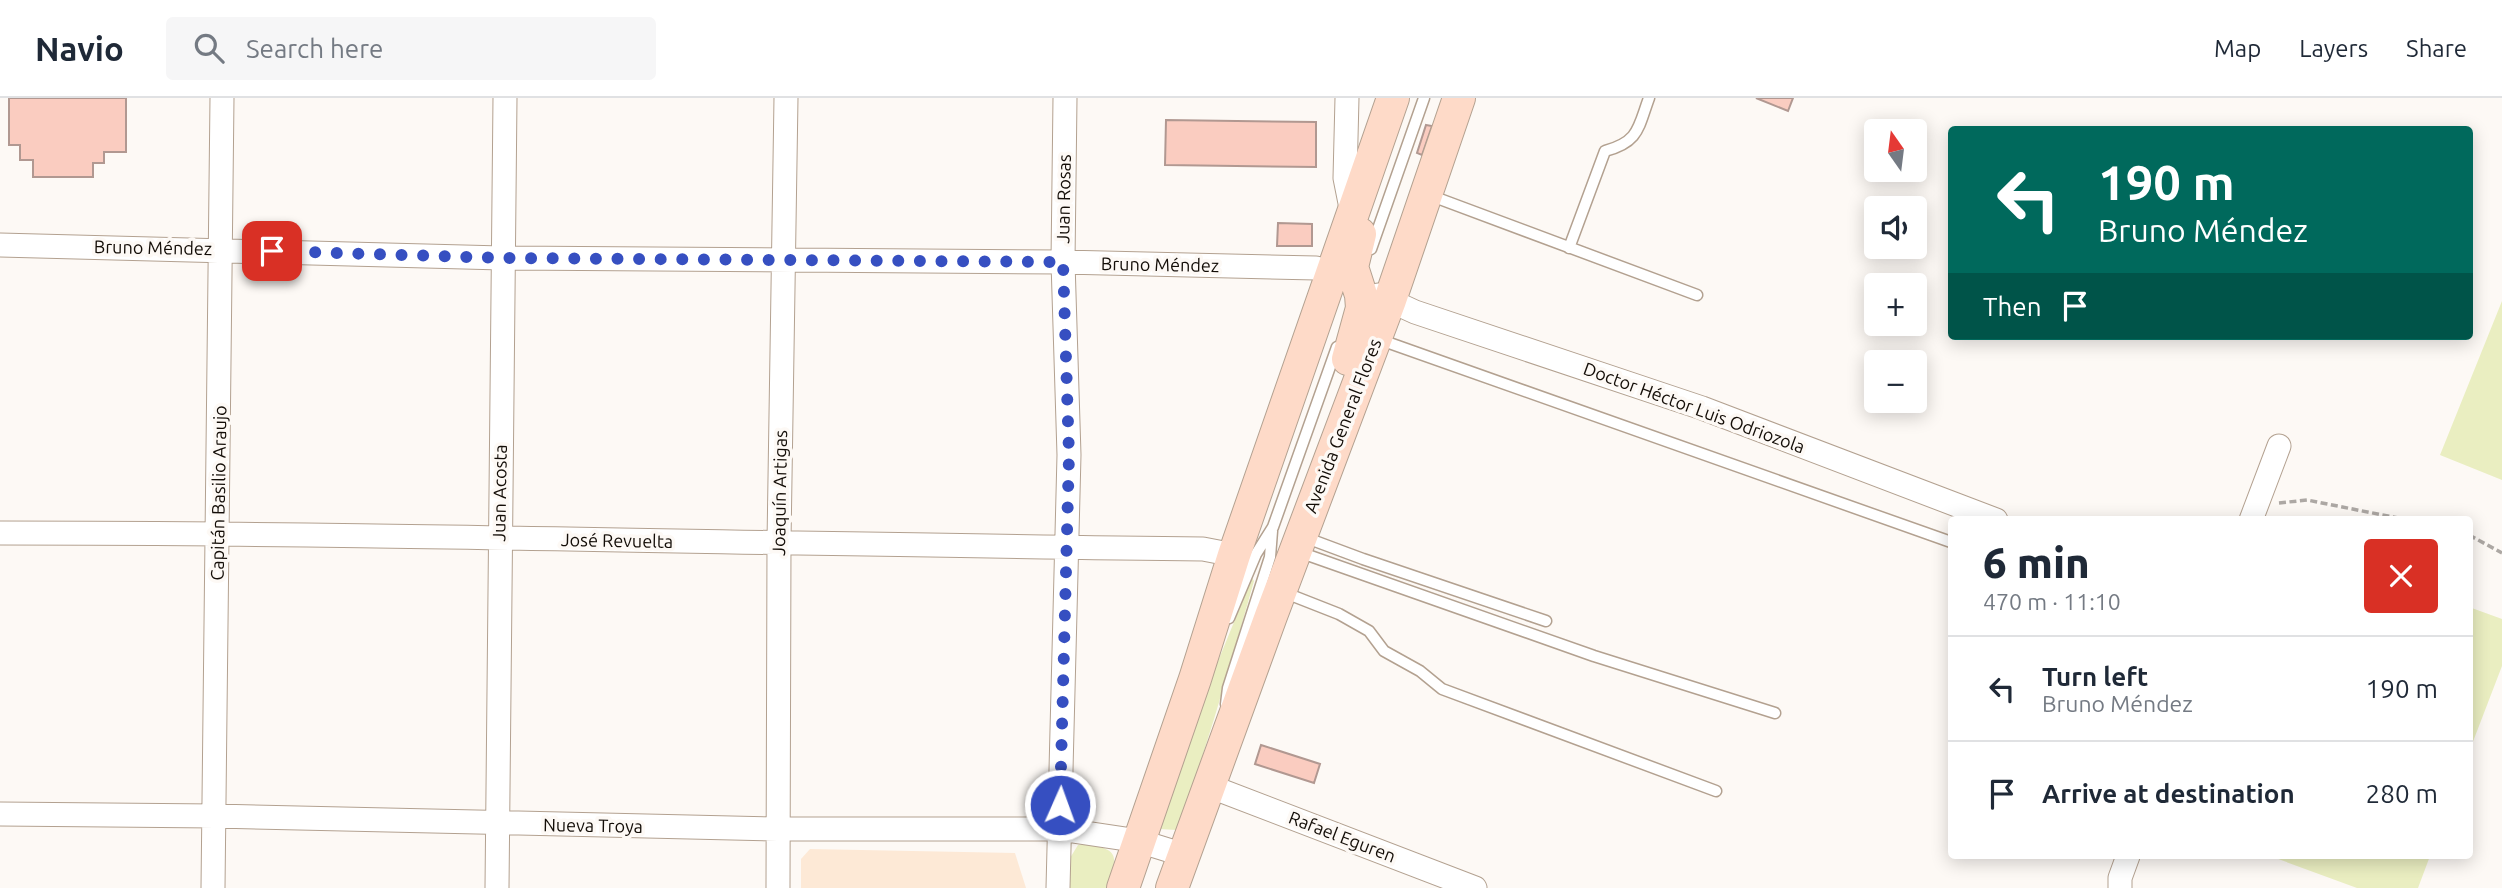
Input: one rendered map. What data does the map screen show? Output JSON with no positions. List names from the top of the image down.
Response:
{
  "streets": {
    "main road": ["Avenida General Flores"],
    "street": [
      "Juan Rosas",
      "Bruno Méndez",
      "Doctor Héctor Luis Odriozola",
      "Capitán Basilio Araujo",
      "Juan Acosta",
      "Joaquín Artigas",
      "José Revuelta",
      "Nueva Troya",
      "Rafael Eguren"
    ]
  },
  "crossings": [
    ["Juan Rosas", "Bruno Méndez"],
    ["Juan Rosas", "José Revuelta"],
    ["Juan Rosas", "Nueva Troya"],
    ["Bruno Méndez", "Doctor Héctor Luis Odriozola"],
    ["Bruno Méndez", "Avenida General Flores"],
    ["Bruno Méndez", "Capitán Basilio Araujo"],
    ["Bruno Méndez", "Juan Acosta"],
    ["Bruno Méndez", "Joaquín Artigas"],
    ["Doctor Héctor Luis Odriozola", "Avenida General Flores"],
    ["Avenida General Flores", "José Revuelta"],
    ["Avenida General Flores", "Nueva Troya"],
    ["Avenida General Flores", "Rafael Eguren"],
    ["Capitán Basilio Araujo", "José Revuelta"],
    ["Capitán Basilio Araujo", "Nueva Troya"],
    ["Juan Acosta", "José Revuelta"],
    ["Juan Acosta", "Nueva Troya"],
    ["Joaquín Artigas", "José Revuelta"],
    ["Joaquín Artigas", "Nueva Troya"]
  ],
  "north": "top",
  "page": {
    "header": "Navio",
    "search": "Search here",
    "nav": ["Map", "Layers", "Share"],
    "map_buttons": ["+", "−"],
    "turn": ["190 m", "Bruno Méndez"],
    "then": "Then",
    "heading": ["6 min", "470 m · 11:10"],
    "list": [
      {
        "name": "Turn left",
        "note": "Bruno Méndez",
        "value": "190 m"
      },
      {
        "name": "Arrive at destination",
        "value": "280 m"
      }
    ]
  }
}
